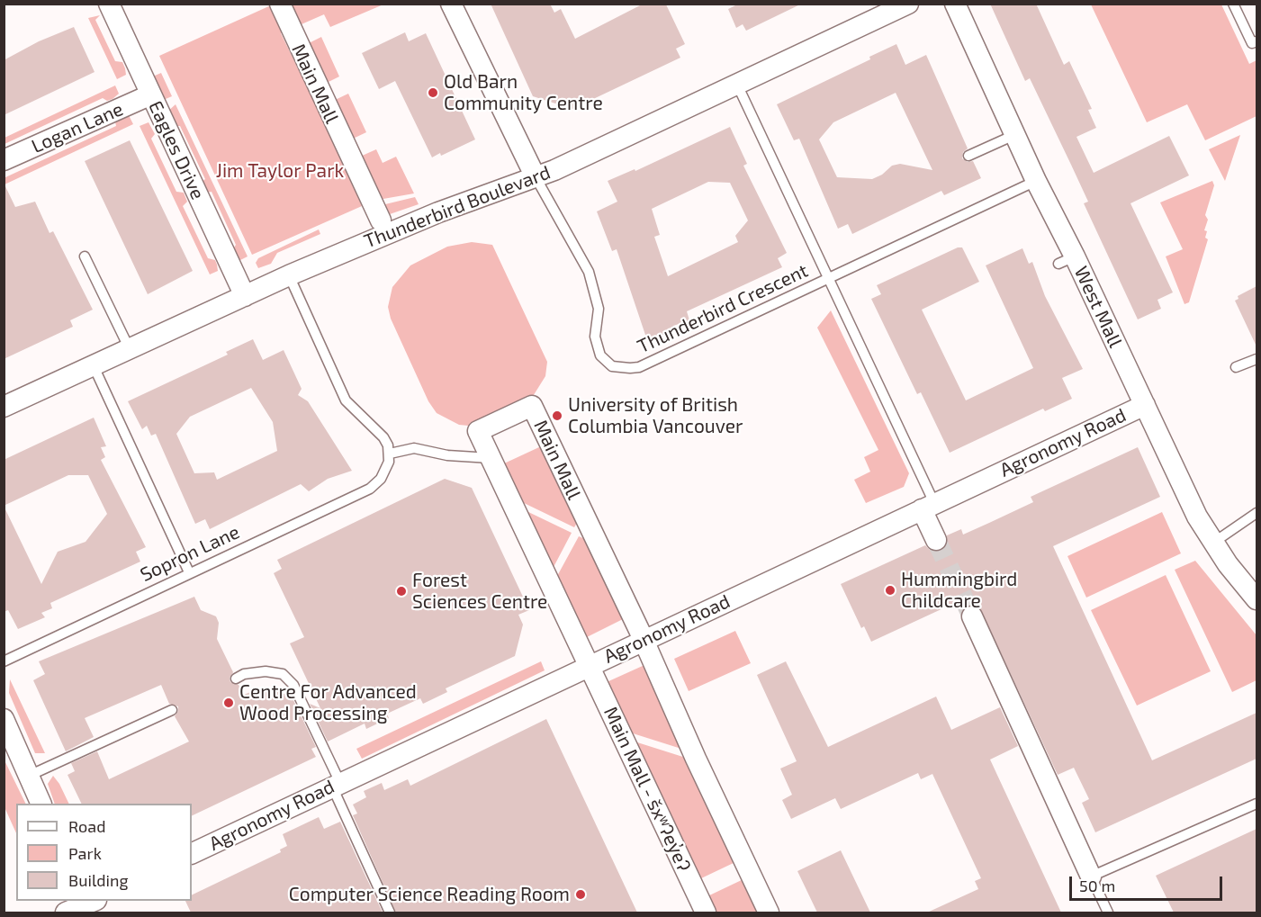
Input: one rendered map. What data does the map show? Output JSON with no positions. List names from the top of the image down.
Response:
{
  "streets": {
    "street": [
      "Main Mall",
      "Logan Lane",
      "Eagles Drive",
      "Thunderbird Boulevard",
      "West Mall",
      "Agronomy Road",
      "Main Mall - šxʷʔey̓eʔ"
    ],
    "lane": ["Thunderbird Crescent", "Sopron Lane"]
  },
  "crossings": [
    ["Main Mall", "Agronomy Road"],
    ["Main Mall", "Main Mall - šxʷʔey̓eʔ"],
    ["Logan Lane", "Eagles Drive"],
    ["Eagles Drive", "Thunderbird Boulevard"],
    ["Thunderbird Boulevard", "Thunderbird Crescent"],
    ["West Mall", "Thunderbird Crescent"],
    ["West Mall", "Agronomy Road"],
    ["Agronomy Road", "Main Mall - šxʷʔey̓eʔ"]
  ],
  "parks": ["Jim Taylor Park"],
  "places": [
    "Old Barn Community Centre",
    "University of British Columbia Vancouver",
    "Hummingbird Childcare",
    "Forest Sciences Centre",
    "Centre For Advanced Wood Processing",
    "Computer Science Reading Room"
  ],
  "legend": ["Road", "Park", "Building"],
  "scale_bar": "50 m"
}
